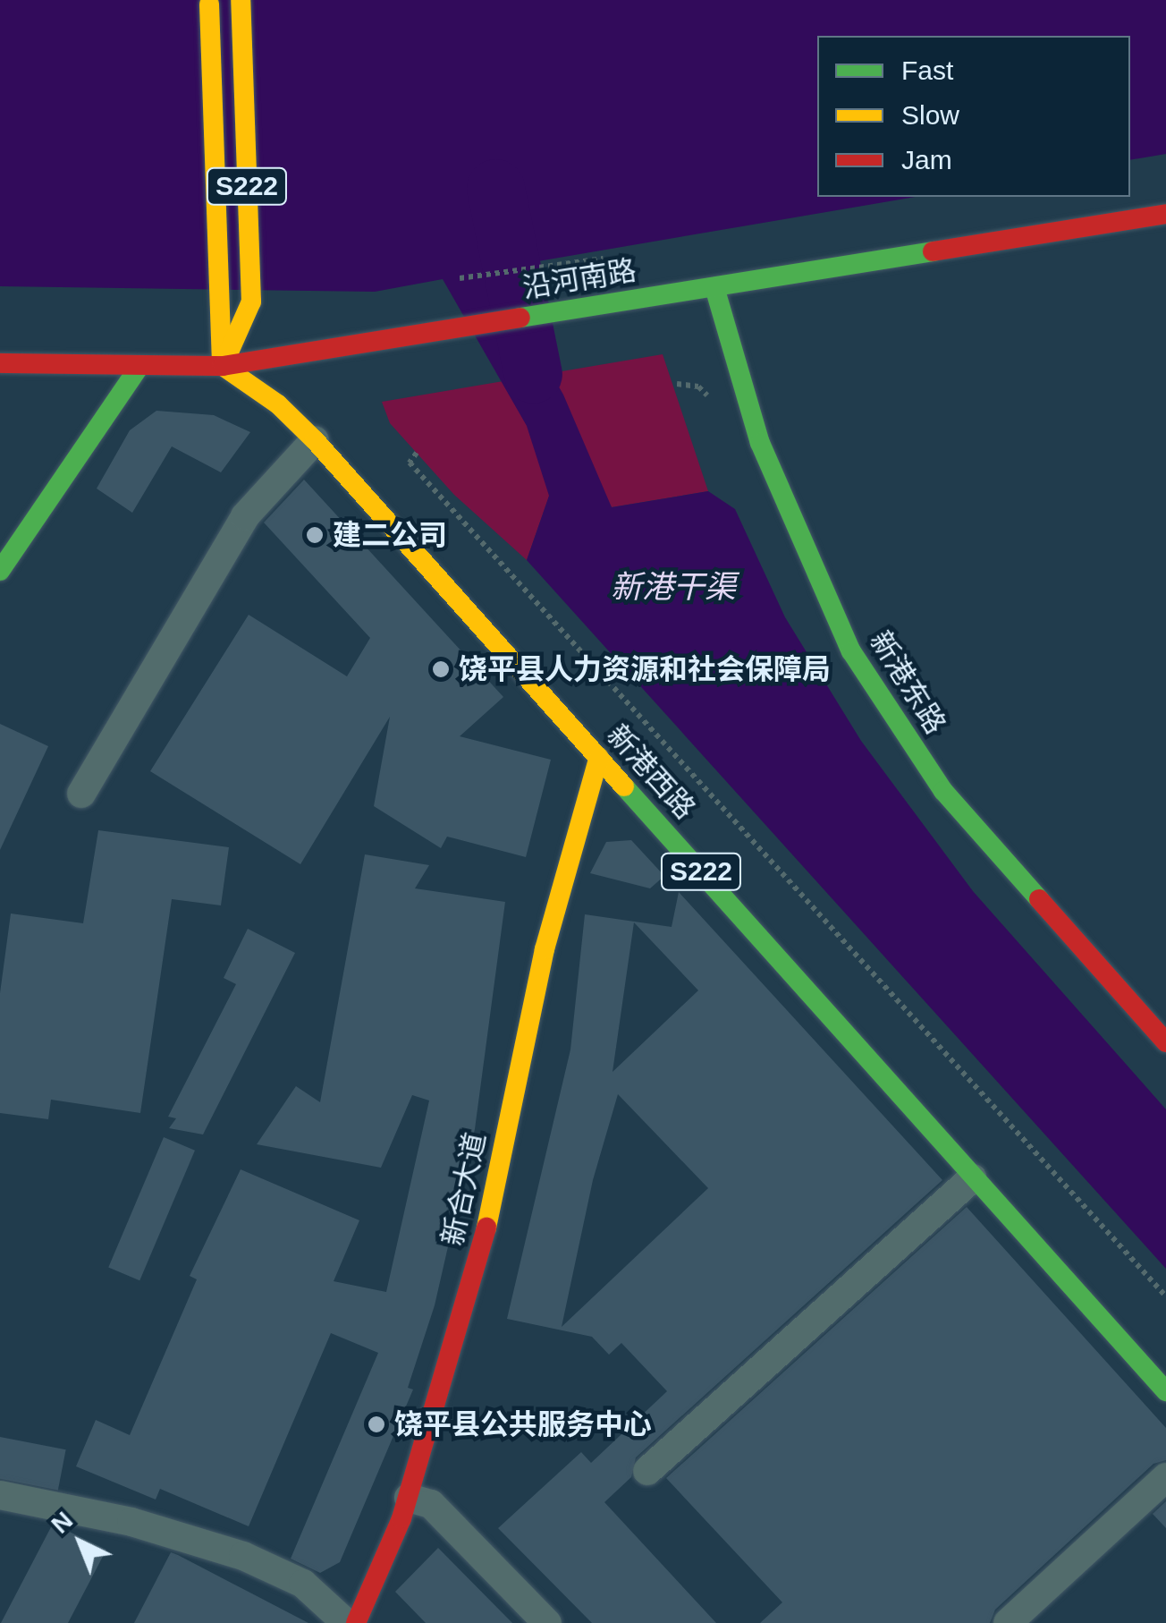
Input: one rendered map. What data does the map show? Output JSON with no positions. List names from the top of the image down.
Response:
{
  "streets": {
    "main road": [
      "S222",
      "沿河南路",
      "新港东路",
      "新港西路",
      "新合大道"
    ]
  },
  "crossings": [
    ["S222", "沿河南路"],
    ["S222", "新港西路"],
    ["沿河南路", "新港东路"],
    ["沿河南路", "新港西路"],
    ["新港西路", "新合大道"]
  ],
  "water": ["新港干渠"],
  "places": ["建二公司", "饶平县人力资源和社会保障局", "饶平县公共服务中心"],
  "legend": ["Fast", "Slow", "Jam"],
  "north": "top left"
}
